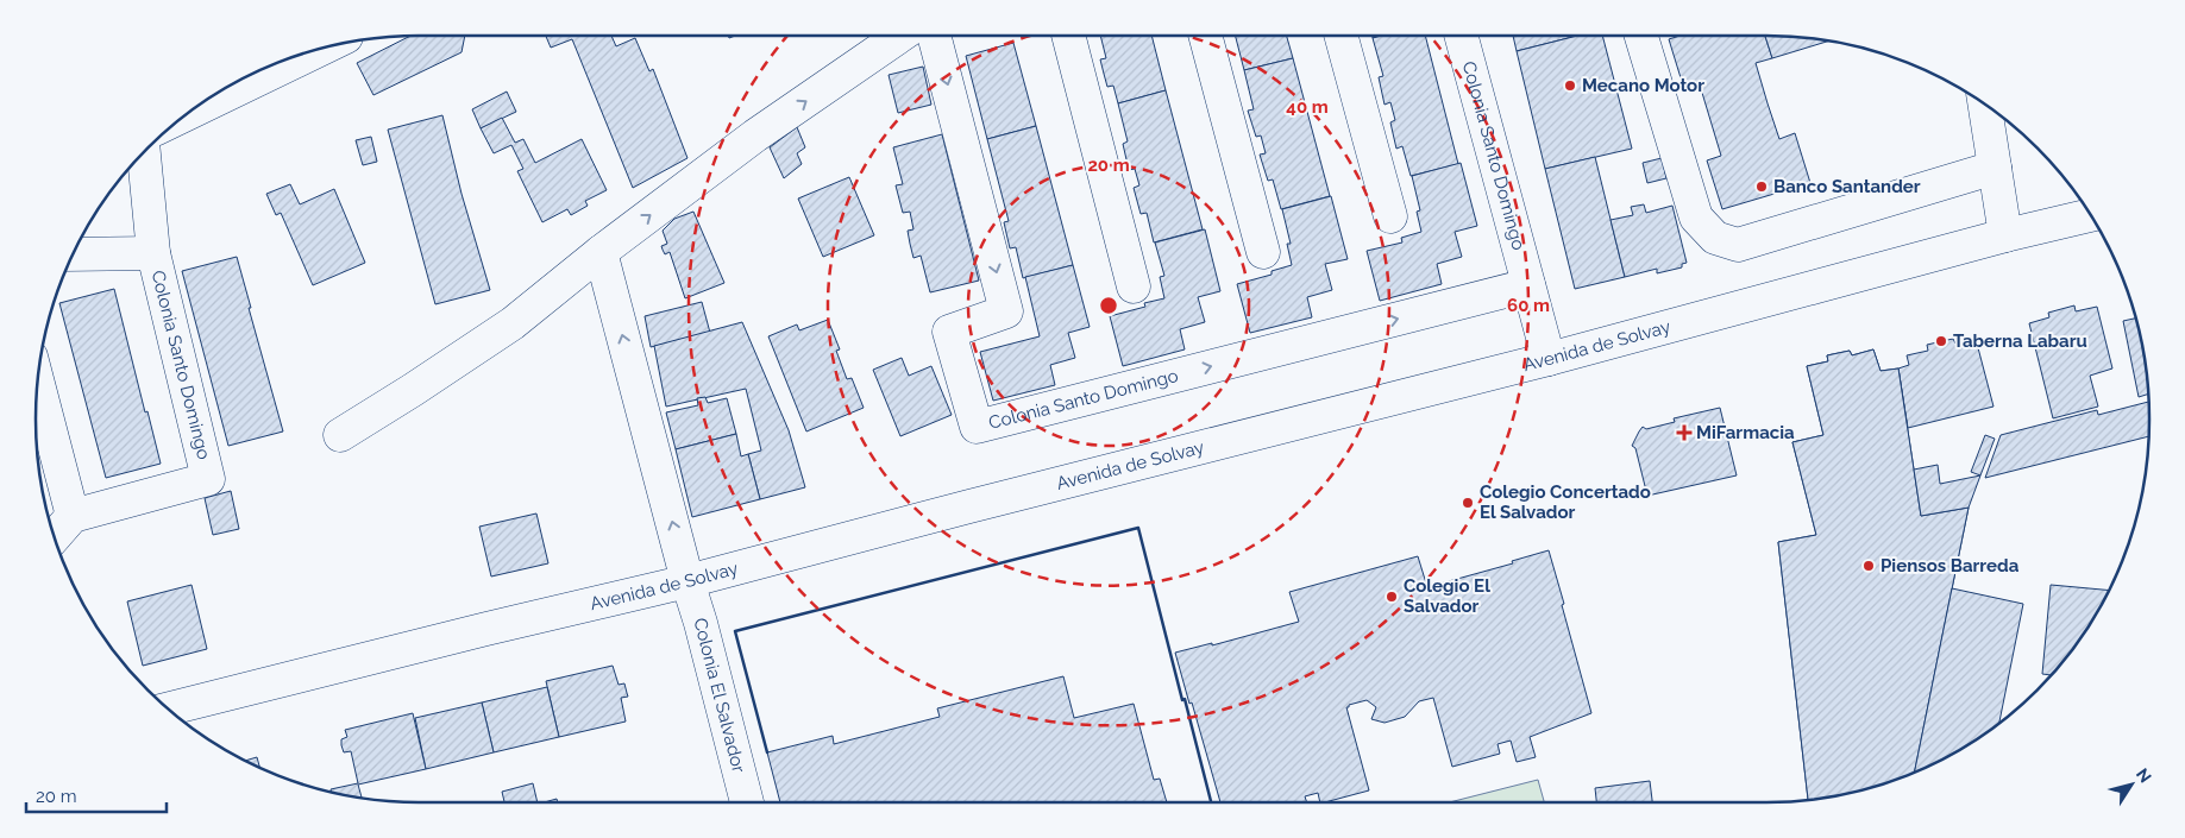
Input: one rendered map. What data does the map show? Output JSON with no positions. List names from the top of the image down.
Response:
{
  "streets": {
    "main road": ["Colonia Santo Domingo", "Avenida de Solvay", "Colonia El Salvador"]
  },
  "crossings": [
    ["Colonia Santo Domingo", "Avenida de Solvay"],
    ["Avenida de Solvay", "Colonia El Salvador"]
  ],
  "places": {
    "other": [
      "Mecano Motor",
      "Banco Santander",
      "Taberna Labaru",
      "Colegio Concertado El Salvador",
      "Piensos Barreda",
      "Colegio El Salvador"
    ],
    "health": ["MiFarmacia"]
  },
  "scale_bar": "20 m",
  "north": "top right",
  "rings": ["40 m", "20 m", "60 m"]
}
